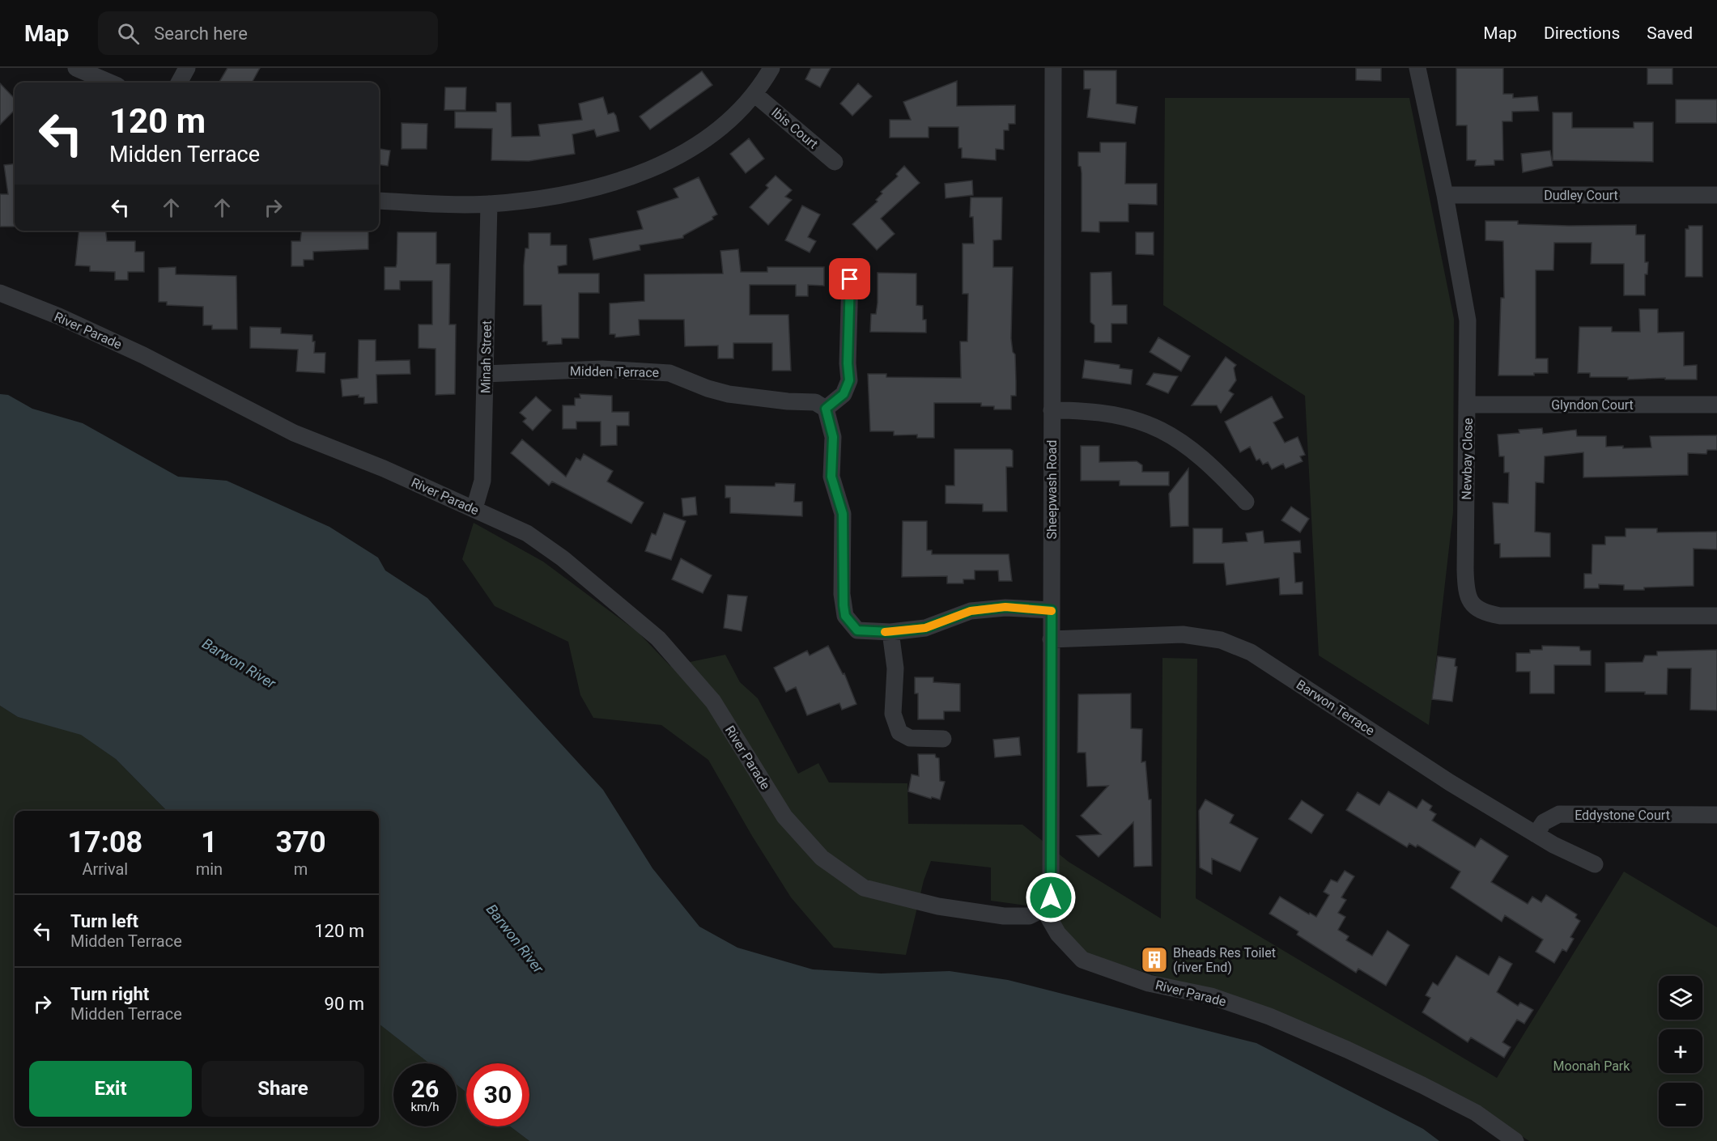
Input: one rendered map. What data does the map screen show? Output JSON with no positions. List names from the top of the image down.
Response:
{
  "streets": {
    "street": [
      "Ibis Court",
      "Dudley Court",
      "River Parade",
      "Minah Street",
      "Midden Terrace",
      "Glyndon Court",
      "Newbay Close",
      "Sheepwash Road",
      "Barwon Terrace",
      "Eddystone Court"
    ]
  },
  "crossings": [
    ["Dudley Court", "Newbay Close"],
    ["River Parade", "Minah Street"],
    ["River Parade", "Sheepwash Road"],
    ["Minah Street", "Midden Terrace"],
    ["Glyndon Court", "Newbay Close"],
    ["Sheepwash Road", "Barwon Terrace"],
    ["Barwon Terrace", "Eddystone Court"]
  ],
  "water": ["Barwon River"],
  "parks": ["Moonah Park"],
  "places": {
    "building": ["Bheads Res Toilet (river End)"]
  },
  "page": {
    "header": "Map",
    "search": "Search here",
    "nav": ["Map", "Directions", "Saved"],
    "turn": ["120 m", "Midden Terrace"],
    "eta": [
      "17:08",
      "Arrival",
      "1",
      "min",
      "370",
      "m"
    ],
    "list": [
      {
        "name": "Turn left",
        "note": "Midden Terrace",
        "value": "120 m"
      },
      {
        "name": "Turn right",
        "note": "Midden Terrace",
        "value": "90 m"
      }
    ],
    "map_buttons": ["+", "−"],
    "buttons": ["Exit", "Share"],
    "speed": "26 km/h",
    "limit": "30"
  }
}
